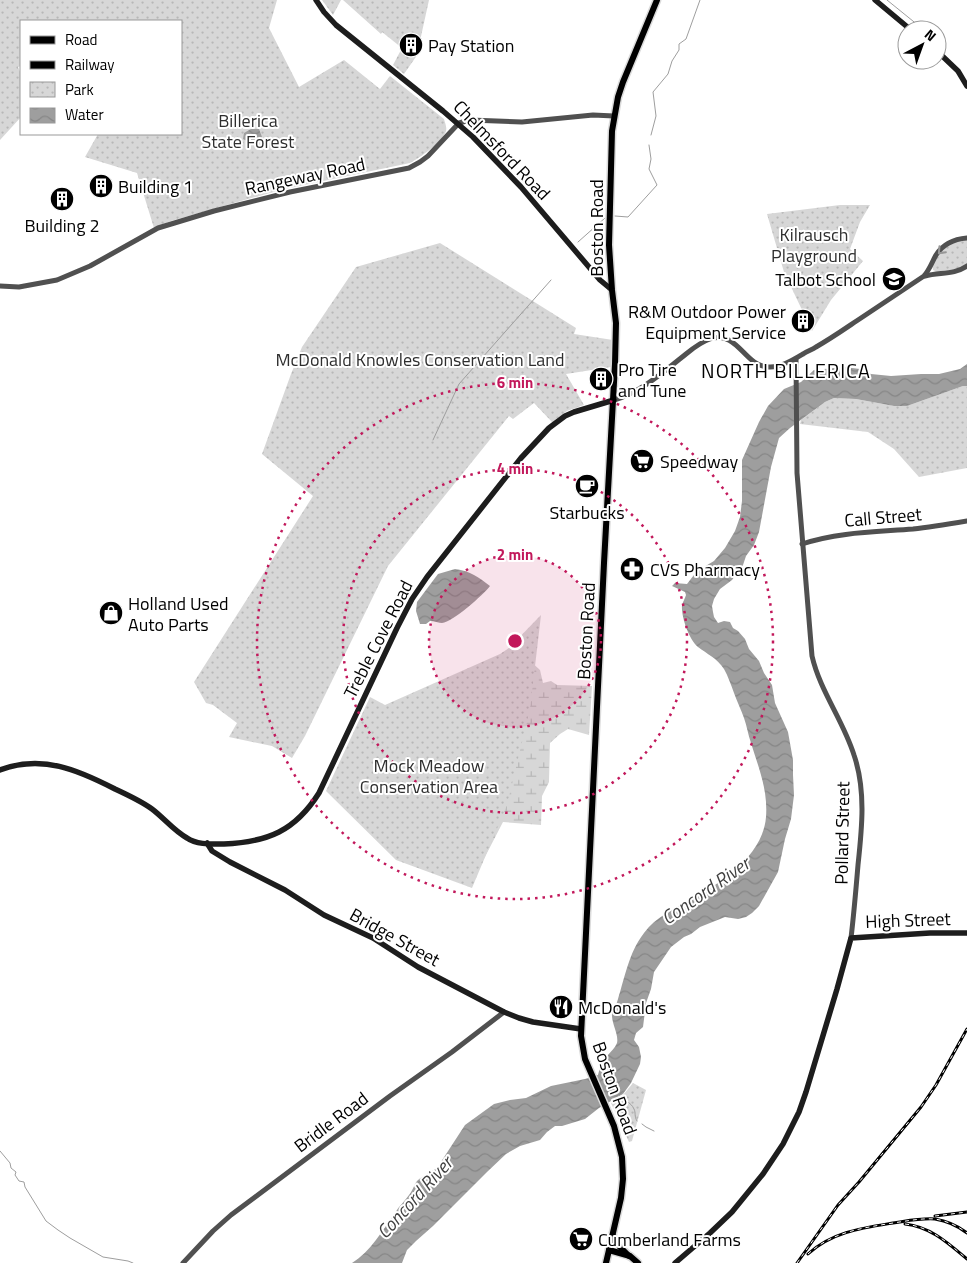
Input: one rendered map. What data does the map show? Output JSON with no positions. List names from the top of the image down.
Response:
{
  "streets": {
    "main road": [
      "Chelmsford Road",
      "Boston Road",
      "Treble Cove Road",
      "Pollard Street",
      "High Street",
      "Bridge Street"
    ],
    "street": ["Rangeway Road", "Call Street", "Bridle Road"]
  },
  "crossings": [
    ["Chelmsford Road", "Rangeway Road"],
    ["Chelmsford Road", "Boston Road"],
    ["Boston Road", "Treble Cove Road"],
    ["Boston Road", "Bridge Street"],
    ["Call Street", "Pollard Street"],
    ["Treble Cove Road", "Pollard Street"],
    ["Treble Cove Road", "Bridge Street"],
    ["Pollard Street", "High Street"],
    ["Bridge Street", "Bridle Road"]
  ],
  "districts": ["NORTH BILLERICA"],
  "water": ["Concord River"],
  "parks": [
    "Billerica State Forest",
    "Kilrausch Playground",
    "McDonald Knowles Conservation Land",
    "Mock Meadow Conservation Area"
  ],
  "places": {
    "building": [
      "Pay Station",
      "Building 1",
      "Building 2",
      "R&M Outdoor Power Equipment Service",
      "Pro Tire and Tune"
    ],
    "school or university": ["Talbot School"],
    "supermarket": ["Speedway", "Cumberland Farms"],
    "cafe": ["Starbucks"],
    "pharmacy": ["CVS Pharmacy"],
    "shop": ["Holland Used Auto Parts"],
    "restaurant": ["McDonald's"]
  },
  "legend": [
    "Road",
    "Railway",
    "Park",
    "Water"
  ],
  "north": "top right",
  "rings": ["6 min", "4 min", "2 min"]
}
